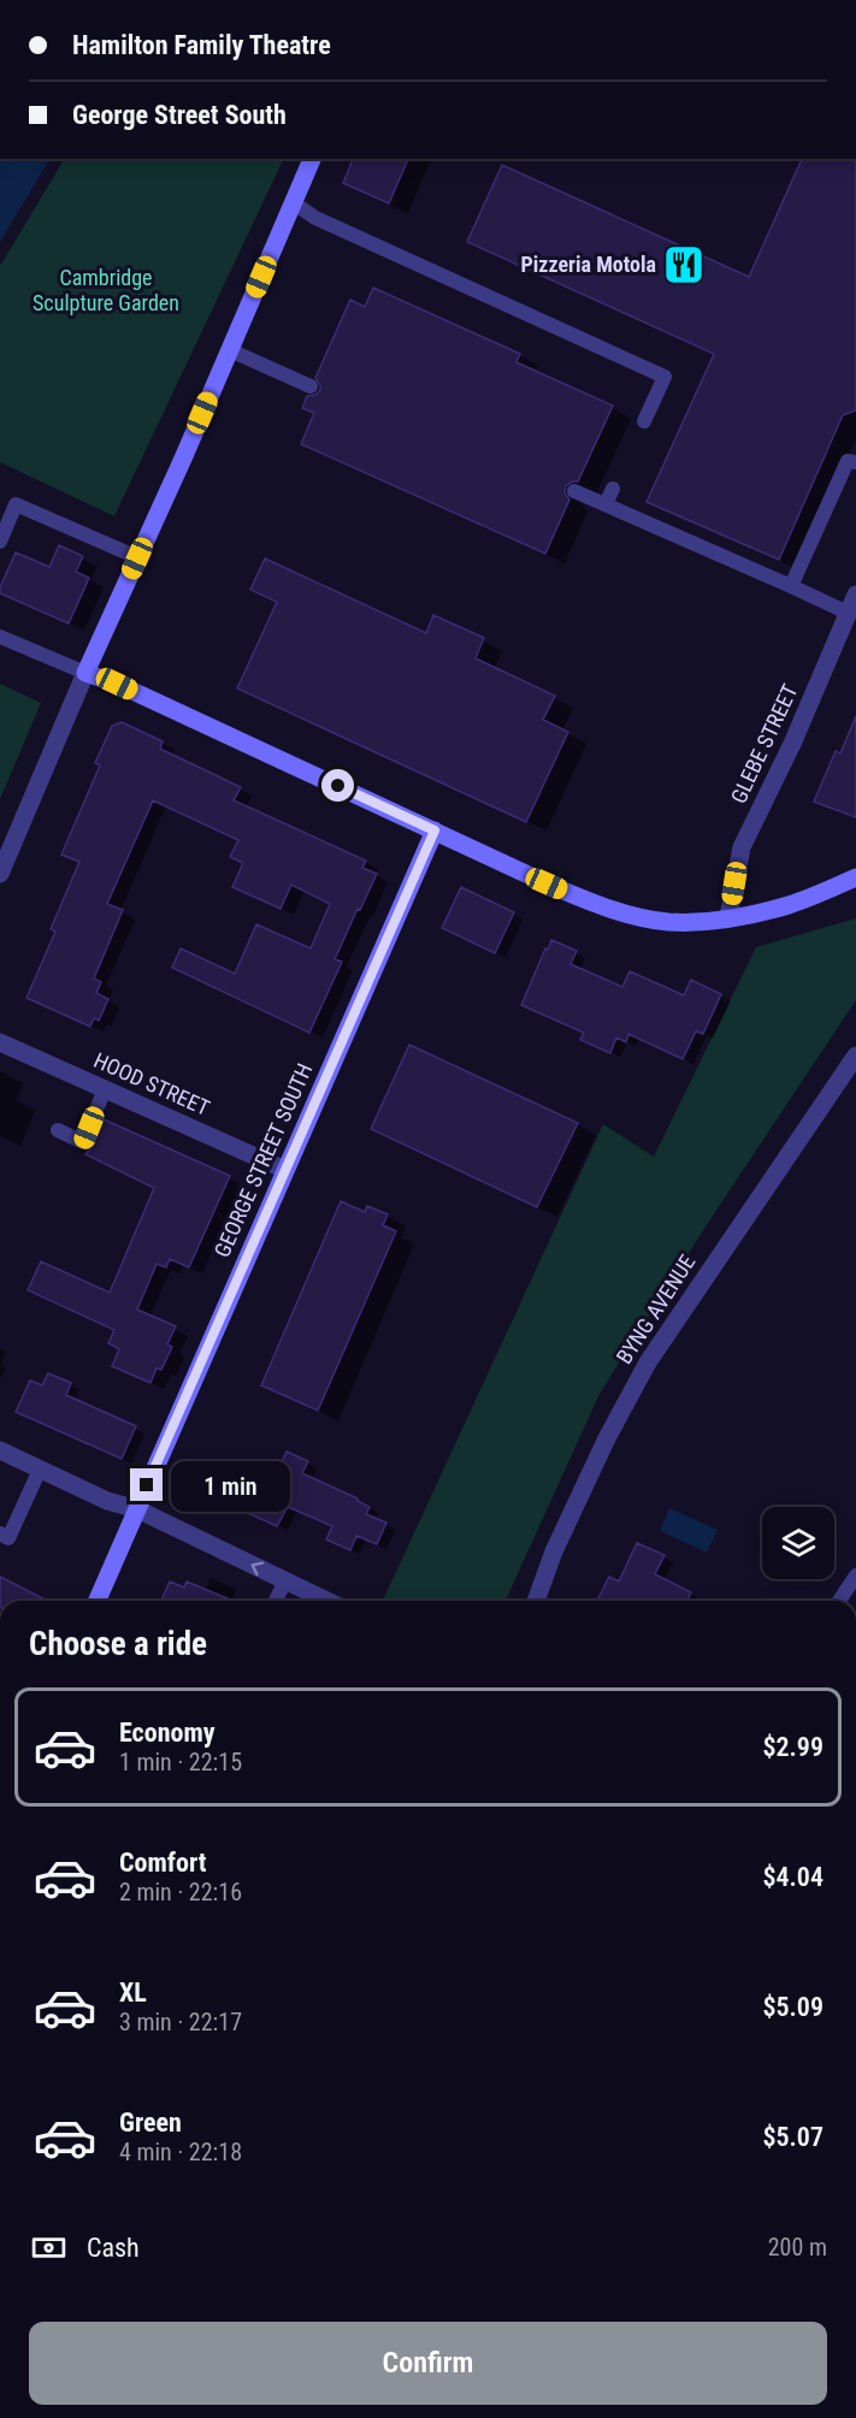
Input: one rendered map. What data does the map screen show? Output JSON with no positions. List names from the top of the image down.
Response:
{
  "streets": {
    "main road": ["GEORGE STREET SOUTH"],
    "street": ["GLEBE STREET", "HOOD STREET", "BYNG AVENUE"]
  },
  "crossings": [
    ["HOOD STREET", "GEORGE STREET SOUTH"]
  ],
  "parks": ["Cambridge Sculpture Garden"],
  "places": {
    "restaurant": ["Pizzeria Motola"]
  },
  "page": {
    "banner": ["Hamilton Family Theatre", "George Street South"],
    "bubble": "1 min",
    "heading": "Choose a ride",
    "list": [
      {
        "name": "Economy",
        "note": "1 min · 22:15",
        "value": "$2.99"
      },
      {
        "name": "Comfort",
        "note": "2 min · 22:16",
        "value": "$4.04"
      },
      {
        "name": "XL",
        "note": "3 min · 22:17",
        "value": "$5.09"
      },
      {
        "name": "Green",
        "note": "4 min · 22:18",
        "value": "$5.07"
      }
    ],
    "pay": ["Cash", "200 m"],
    "buttons": "Confirm"
  }
}
